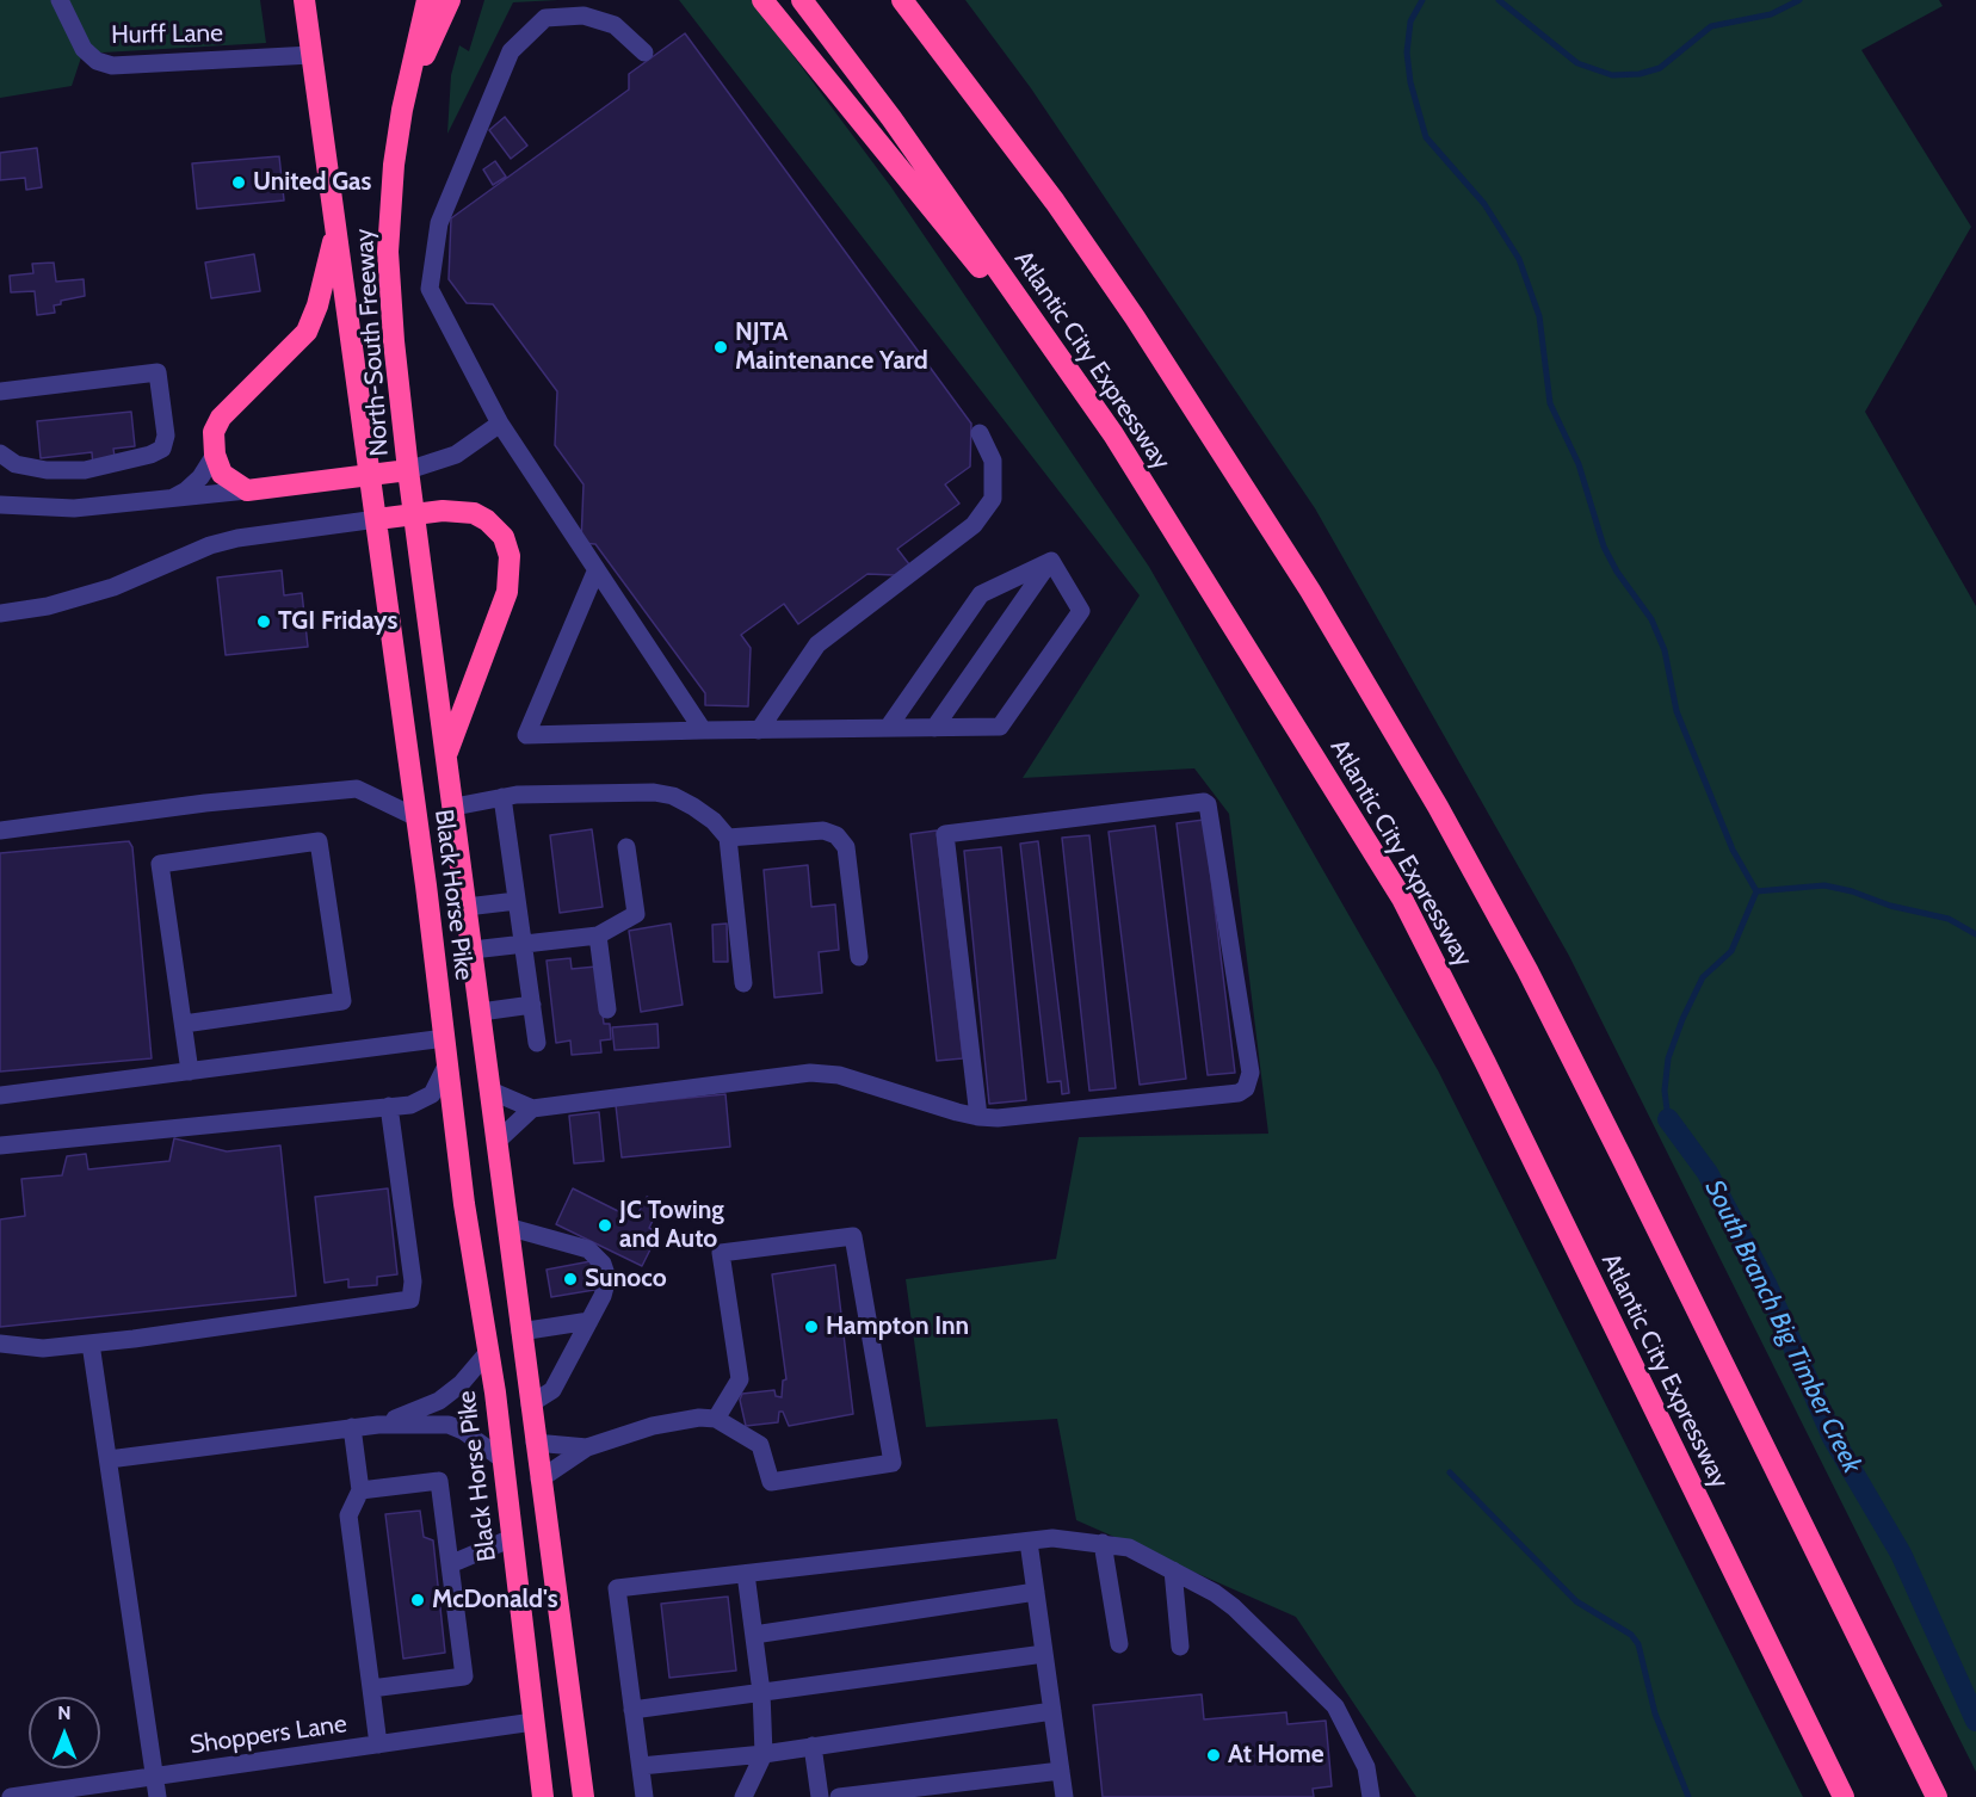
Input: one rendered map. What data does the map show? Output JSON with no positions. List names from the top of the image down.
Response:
{
  "streets": {
    "highway": ["North-South Freeway", "Atlantic City Expressway", "Black Horse Pike"],
    "street": ["Hurff Lane", "Shoppers Lane"]
  },
  "crossings": [
    ["Hurff Lane", "Black Horse Pike"],
    ["North-South Freeway", "Black Horse Pike"],
    ["Black Horse Pike", "Shoppers Lane"]
  ],
  "water": ["South Branch Big Timber Creek"],
  "places": [
    "United Gas",
    "NJTA Maintenance Yard",
    "TGI Fridays",
    "JC Towing and Auto",
    "Sunoco",
    "Hampton Inn",
    "McDonald's",
    "At Home"
  ],
  "north": "top"
}
